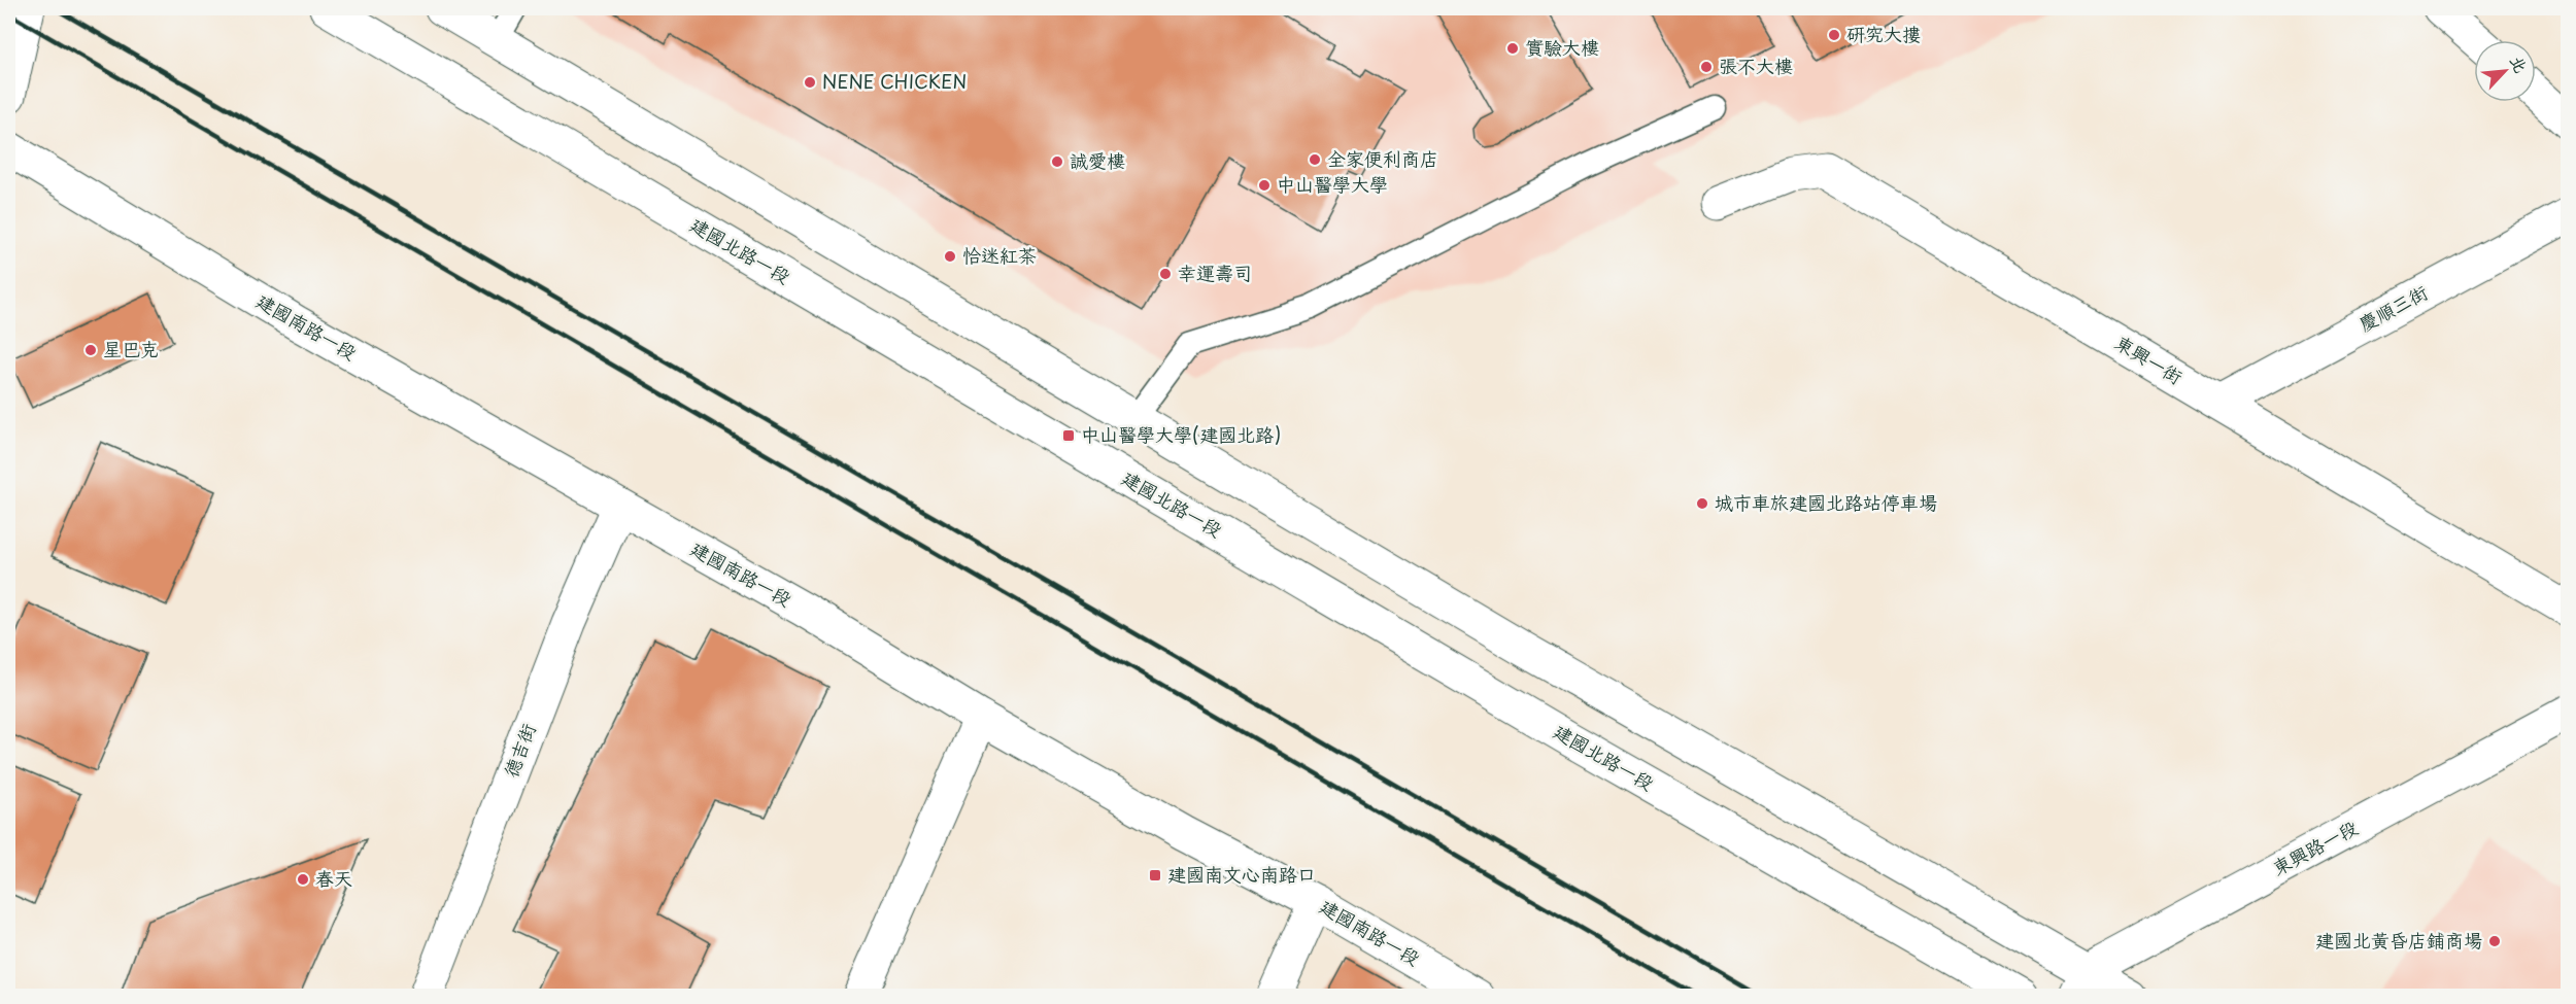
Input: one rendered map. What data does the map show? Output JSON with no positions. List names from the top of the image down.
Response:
{
  "streets": {
    "street": [
      "建國北路一段",
      "慶順三街",
      "建國南路一段",
      "東興一街",
      "德吉街",
      "東興路一段"
    ]
  },
  "crossings": [
    ["慶順三街", "東興一街"],
    ["建國南路一段", "德吉街"]
  ],
  "places": {
    "other": [
      "研究大摟",
      "實驗大樓",
      "張不大樓",
      "NENE CHICKEN",
      "全家便利商店",
      "誠愛樓",
      "中山醫學大學",
      "恰迷紅茶",
      "幸運壽司",
      "星巴克",
      "城市車旅建國北路站停車場",
      "春天",
      "建國北黃昏店鋪商場"
    ],
    "transit": ["中山醫學大學(建國北路)", "建國南文心南路口"]
  },
  "north": "top right"
}
